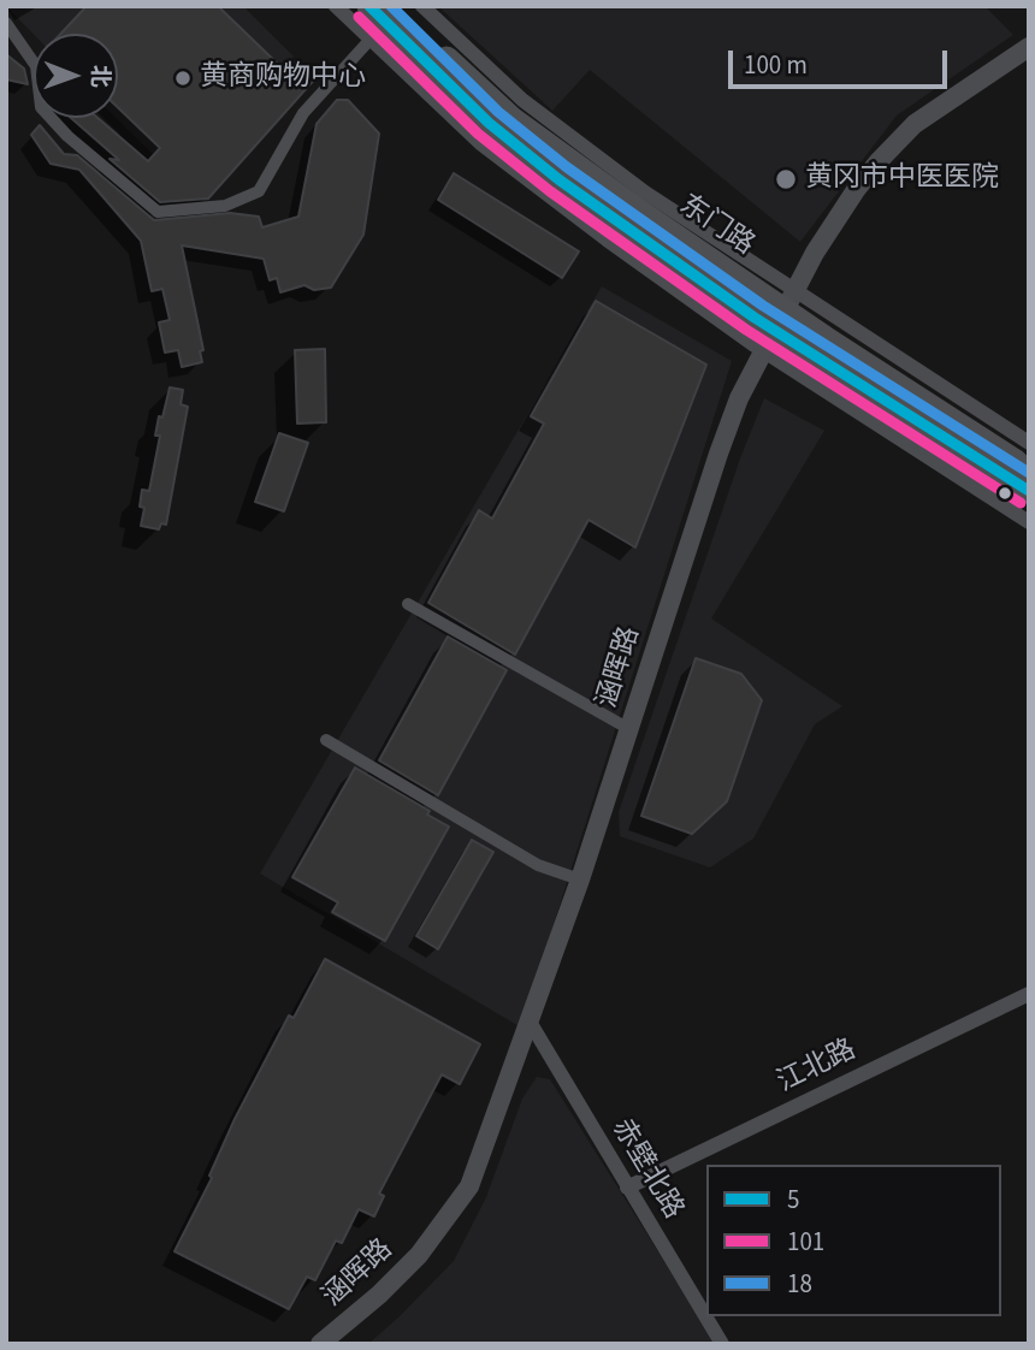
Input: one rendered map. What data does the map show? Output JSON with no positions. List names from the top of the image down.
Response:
{
  "streets": {
    "main road": ["东门路"],
    "street": ["涵晖路", "江北路", "赤壁北路"]
  },
  "crossings": [
    ["东门路", "涵晖路"],
    ["涵晖路", "赤壁北路"],
    ["江北路", "赤壁北路"]
  ],
  "places": ["黄商购物中心", "黄冈市中医医院"],
  "lines": ["transit line 5", "transit line 18", "transit line 101"],
  "legend": ["5", "101", "18"],
  "scale_bar": "100 m",
  "north": "right"
}
